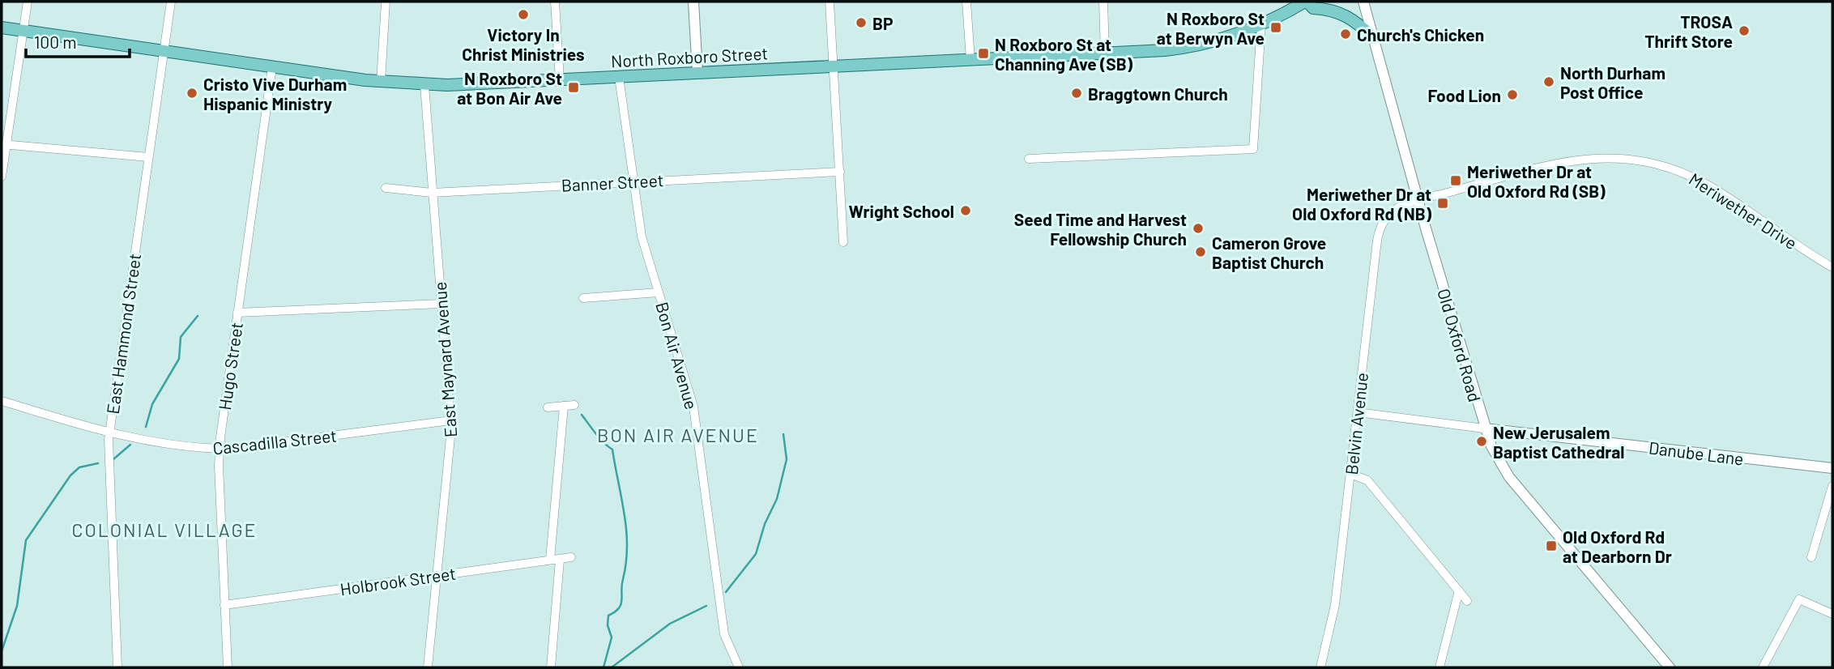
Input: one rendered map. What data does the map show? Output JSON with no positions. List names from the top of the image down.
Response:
{
  "streets": {
    "main road": ["North Roxboro Street"],
    "street": [
      "Banner Street",
      "Meriwether Drive",
      "East Hammond Street",
      "Old Oxford Road",
      "Bon Air Avenue",
      "East Maynard Avenue",
      "Hugo Street",
      "Belvin Avenue",
      "Cascadilla Street",
      "Danube Lane",
      "Holbrook Street"
    ]
  },
  "crossings": [
    ["North Roxboro Street", "East Hammond Street"],
    ["North Roxboro Street", "Bon Air Avenue"],
    ["North Roxboro Street", "East Maynard Avenue"],
    ["North Roxboro Street", "Hugo Street"],
    ["Banner Street", "Bon Air Avenue"],
    ["Banner Street", "East Maynard Avenue"],
    ["Meriwether Drive", "Old Oxford Road"],
    ["Meriwether Drive", "Belvin Avenue"],
    ["East Hammond Street", "Cascadilla Street"],
    ["Old Oxford Road", "Belvin Avenue"],
    ["Old Oxford Road", "Danube Lane"],
    ["East Maynard Avenue", "Cascadilla Street"],
    ["East Maynard Avenue", "Holbrook Street"],
    ["Hugo Street", "Cascadilla Street"],
    ["Hugo Street", "Holbrook Street"],
    ["Belvin Avenue", "Danube Lane"]
  ],
  "districts": ["BON AIR AVENUE", "COLONIAL VILLAGE"],
  "places": {
    "other": [
      "Victory In Christ Ministries",
      "BP",
      "TROSA Thrift Store",
      "Church's Chicken",
      "North Durham Post Office",
      "Cristo Vive Durham Hispanic Ministry",
      "Braggtown Church",
      "Food Lion",
      "Wright School",
      "Seed Time and Harvest Fellowship Church",
      "Cameron Grove Baptist Church",
      "New Jerusalem Baptist Cathedral"
    ],
    "transit": [
      "N Roxboro St at Berwyn Ave",
      "N Roxboro St at Channing Ave (SB)",
      "N Roxboro St at Bon Air Ave",
      "Meriwether Dr at Old Oxford Rd (SB)",
      "Meriwether Dr at Old Oxford Rd (NB)",
      "Old Oxford Rd at Dearborn Dr"
    ]
  },
  "scale_bar": "100 m"
}
